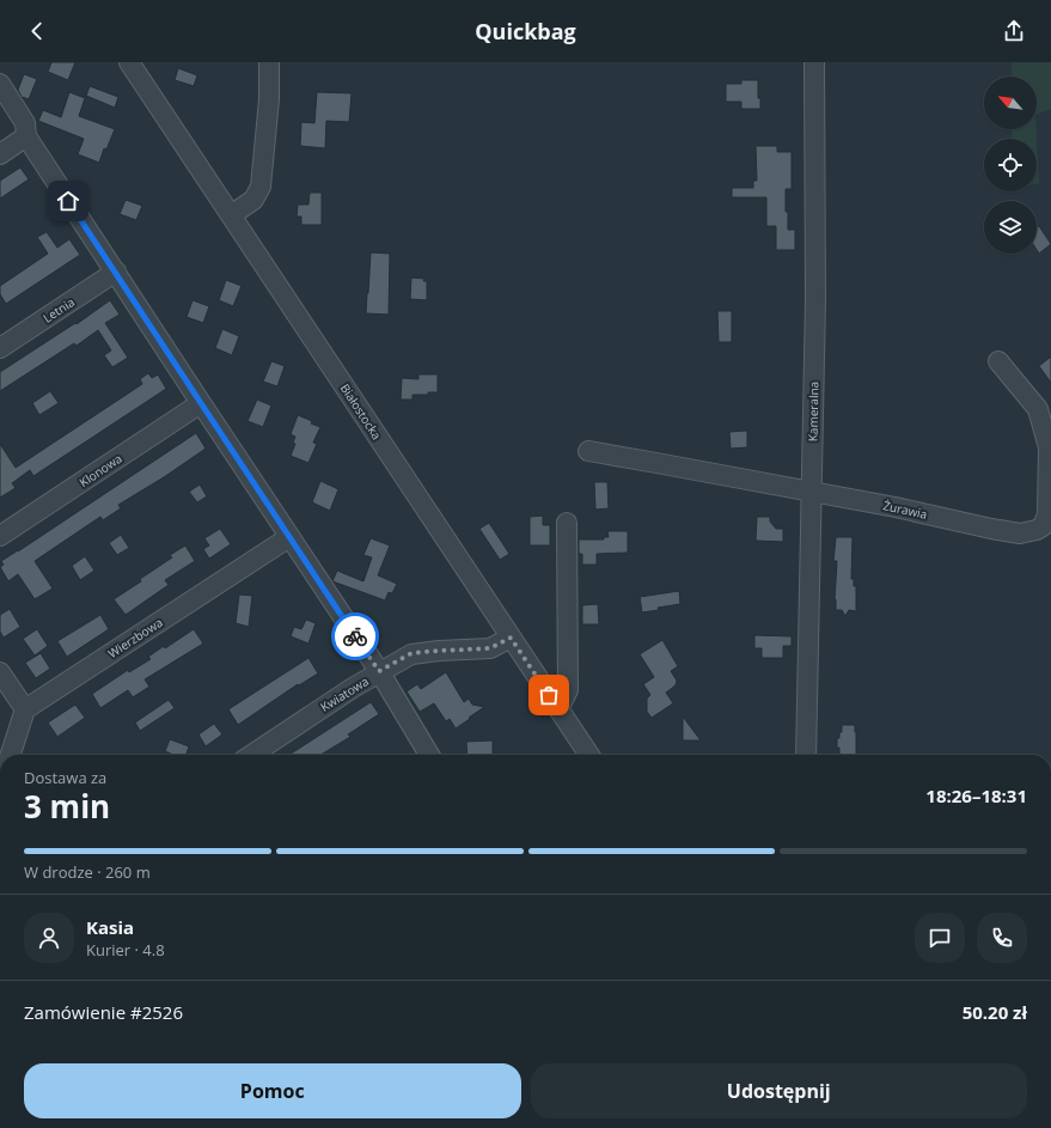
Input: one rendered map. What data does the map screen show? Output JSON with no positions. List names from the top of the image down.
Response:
{
  "streets": {
    "street": [
      "Letnia",
      "Białostocka",
      "Kameralna",
      "Klonowa",
      "Żurawia",
      "Wierzbowa",
      "Kwiatowa"
    ]
  },
  "crossings": [
    ["Białostocka", "Kwiatowa"],
    ["Kameralna", "Żurawia"]
  ],
  "north": "top left",
  "page": {
    "header": "Quickbag",
    "heading": ["3 min", "Dostawa za", "18:26–18:31"],
    "panel": [
      "Kasia",
      "Kurier · 4.8",
      "Zamówienie #2526",
      "50.20 zł"
    ],
    "bar": "W drodze · 260 m",
    "buttons": ["Pomoc", "Udostępnij"]
  }
}
